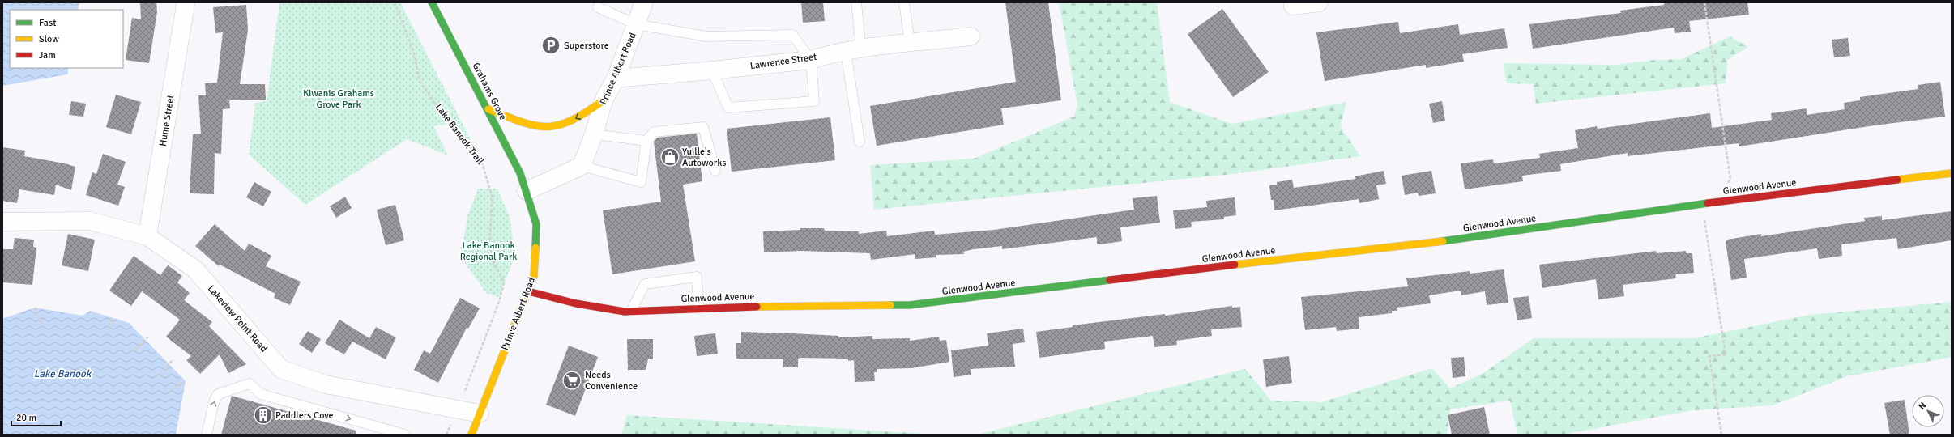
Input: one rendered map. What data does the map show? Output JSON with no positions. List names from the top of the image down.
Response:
{
  "streets": {
    "street": [
      "Lawrence Street",
      "Prince Albert Road",
      "Grahams Grove",
      "Hume Street",
      "Glenwood Avenue",
      "Lakeview Point Road"
    ],
    "path": ["Lake Banook Trail"]
  },
  "crossings": [
    ["Lawrence Street", "Prince Albert Road"],
    ["Prince Albert Road", "Grahams Grove"],
    ["Prince Albert Road", "Glenwood Avenue"],
    ["Prince Albert Road", "Lakeview Point Road"],
    ["Hume Street", "Lakeview Point Road"],
    ["Lake Banook Trail", "Lakeview Point Road"]
  ],
  "water": ["Lake Banook"],
  "parks": ["Kiwanis Grahams Grove Park", "Lake Banook Regional Park"],
  "places": {
    "parking": ["Superstore"],
    "shop": ["Yuille's Autoworks"],
    "supermarket": ["Needs Convenience"],
    "building": ["Paddlers Cove"]
  },
  "legend": ["Fast", "Slow", "Jam"],
  "scale_bar": "20 m",
  "north": "top left"
}
